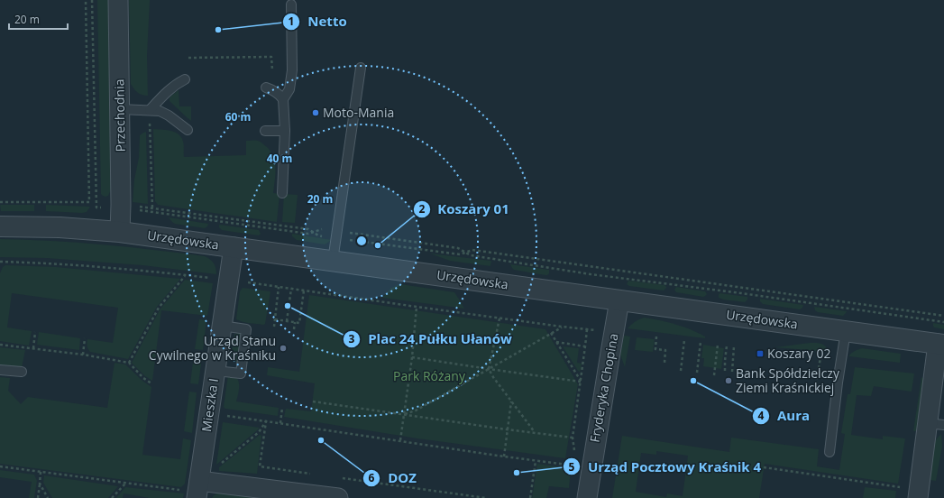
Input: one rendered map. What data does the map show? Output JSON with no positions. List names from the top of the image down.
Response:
{
  "streets": {
    "street": [
      "Przechodnia",
      "Urzędowska",
      "Fryderyka Chopina",
      "Mieszka I"
    ]
  },
  "crossings": [
    ["Przechodnia", "Urzędowska"],
    ["Urzędowska", "Fryderyka Chopina"],
    ["Urzędowska", "Mieszka I"]
  ],
  "parks": ["Park Różany"],
  "places": {
    "other": [
      "Netto",
      "Moto-Mania",
      "Koszary 01",
      "Plac 24 Pułku Ułanów",
      "Urząd Stanu Cywilnego w Kraśniku",
      "Aura",
      "Bank Spółdzielczy Ziemi Kraśnickiej",
      "DOZ",
      "Urząd Pocztowy Kraśnik 4"
    ],
    "transit": ["Koszary 02"]
  },
  "scale_bar": "20 m",
  "rings": ["60 m", "40 m", "20 m"]
}
